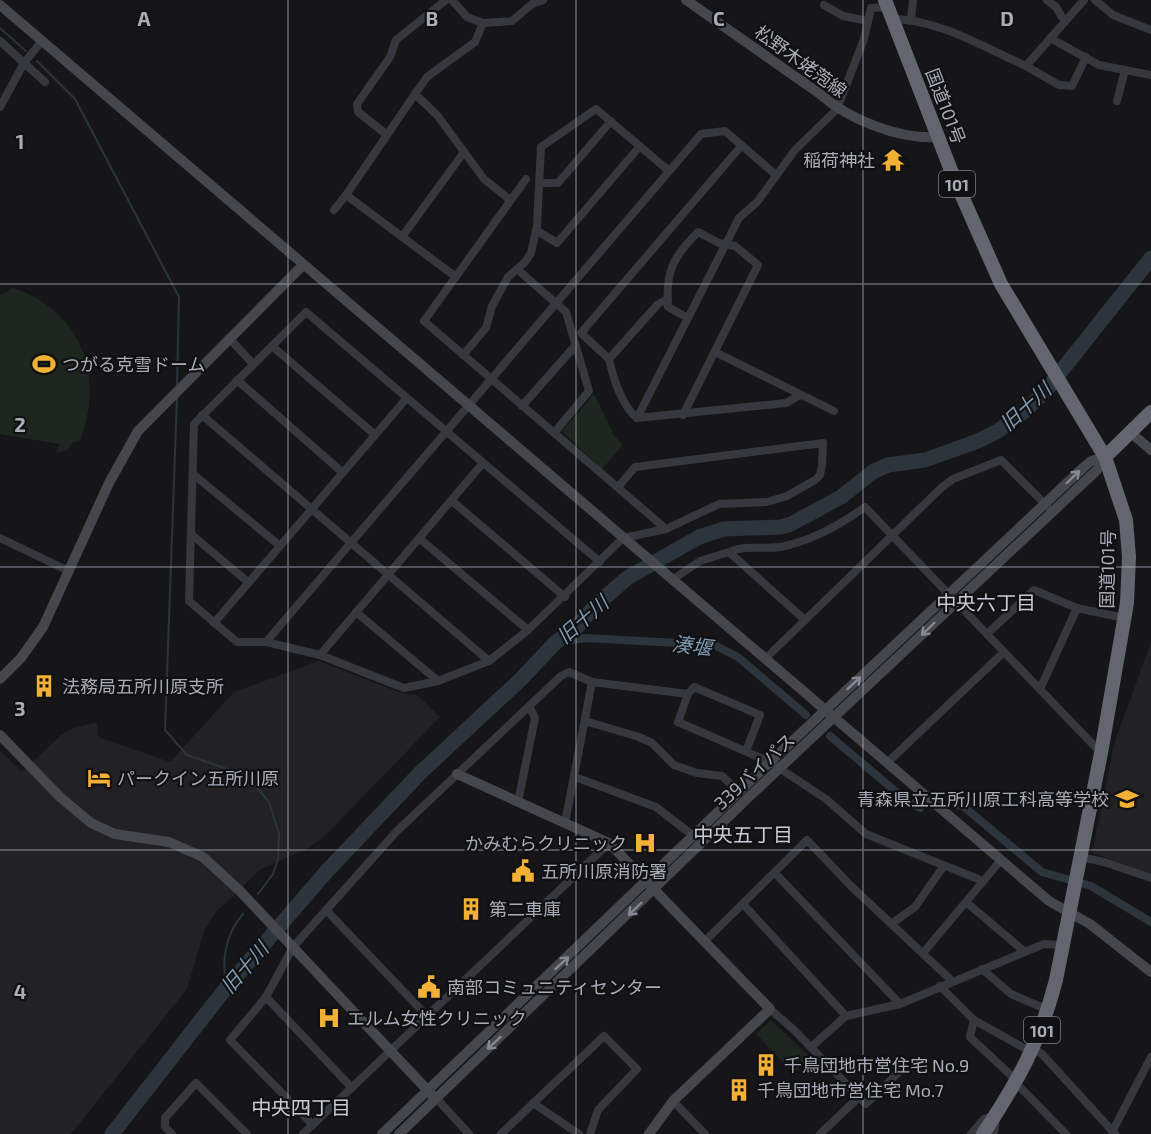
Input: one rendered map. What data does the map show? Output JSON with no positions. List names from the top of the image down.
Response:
{
  "streets": {
    "highway": ["国道101号", "101"],
    "street": ["松野木姥萢線", "339バイパス"]
  },
  "crossings": [
    ["松野木姥萢線", "国道101号"],
    ["国道101号", "339バイパス"]
  ],
  "districts": ["中央六丁目", "中央五丁目", "中央四丁目"],
  "water": ["旧十川", "湊堰"],
  "places": {
    "temple": ["稲荷神社"],
    "sports": ["つがる克雪ドーム"],
    "building": [
      "法務局五所川原支所",
      "第二車庫",
      "千鳥団地市営住宅 No.9",
      "千鳥団地市営住宅 Mo.7"
    ],
    "hotel": ["パークイン五所川原"],
    "school or university": ["青森県立五所川原工科高等学校"],
    "hospital": ["かみむらクリニック", "エルム女性クリニック"],
    "public building": ["五所川原消防署", "南部コミュニティセンター"]
  },
  "grid": {
    "columns": [
      "A",
      "B",
      "C",
      "D"
    ],
    "rows": [
      "1",
      "2",
      "3",
      "4"
    ]
  }
}
